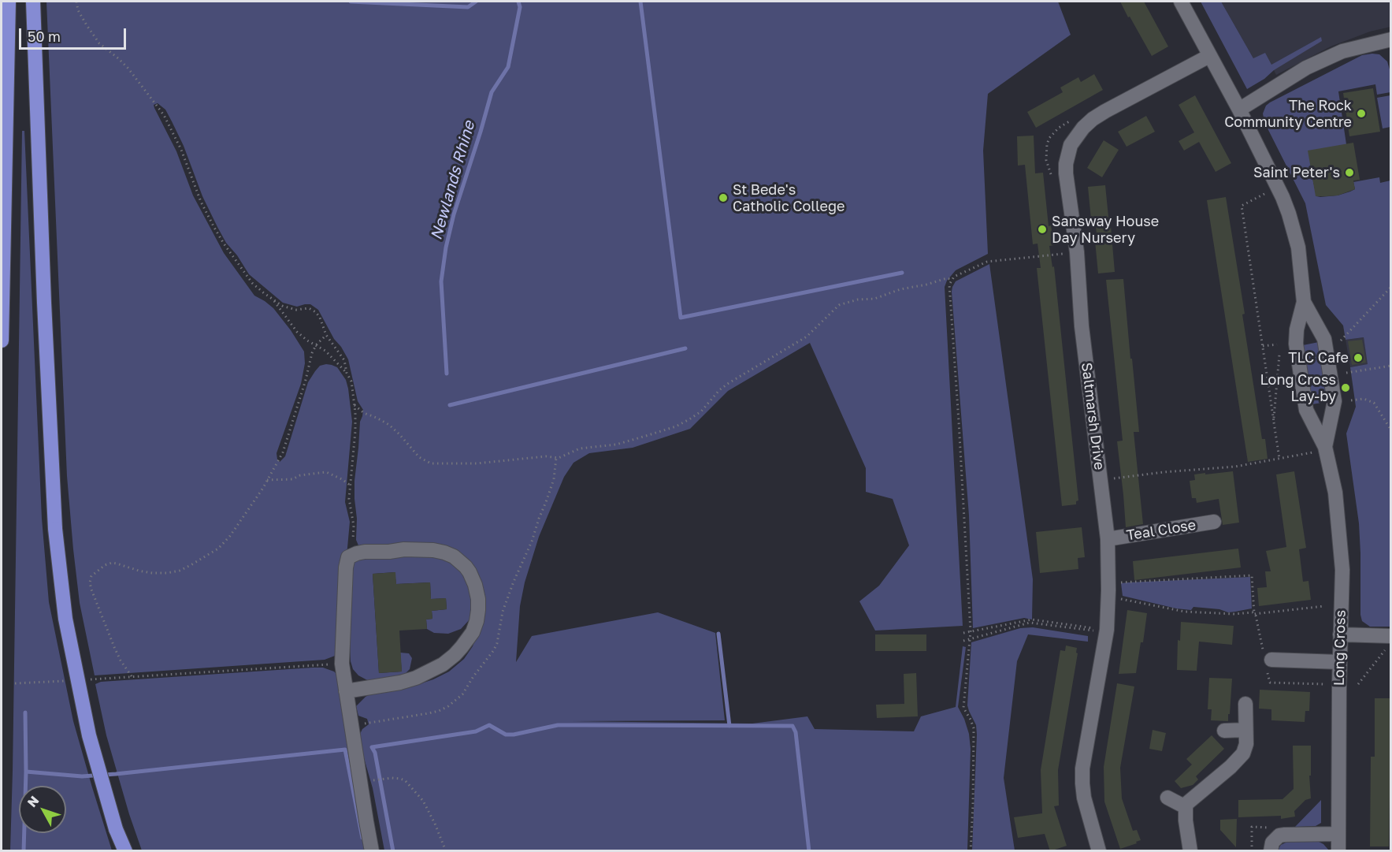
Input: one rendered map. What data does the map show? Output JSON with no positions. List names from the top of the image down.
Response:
{
  "streets": {
    "street": ["Saltmarsh Drive", "Teal Close", "Long Cross"]
  },
  "crossings": [
    ["Saltmarsh Drive", "Teal Close"],
    ["Saltmarsh Drive", "Long Cross"]
  ],
  "water": ["Newlands Rhine"],
  "places": [
    "The Rock Community Centre",
    "Saint Peter's",
    "St Bede's Catholic College",
    "Sansway House Day Nursery",
    "TLC Cafe",
    "Long Cross Lay-by"
  ],
  "scale_bar": "50 m",
  "north": "top left"
}
